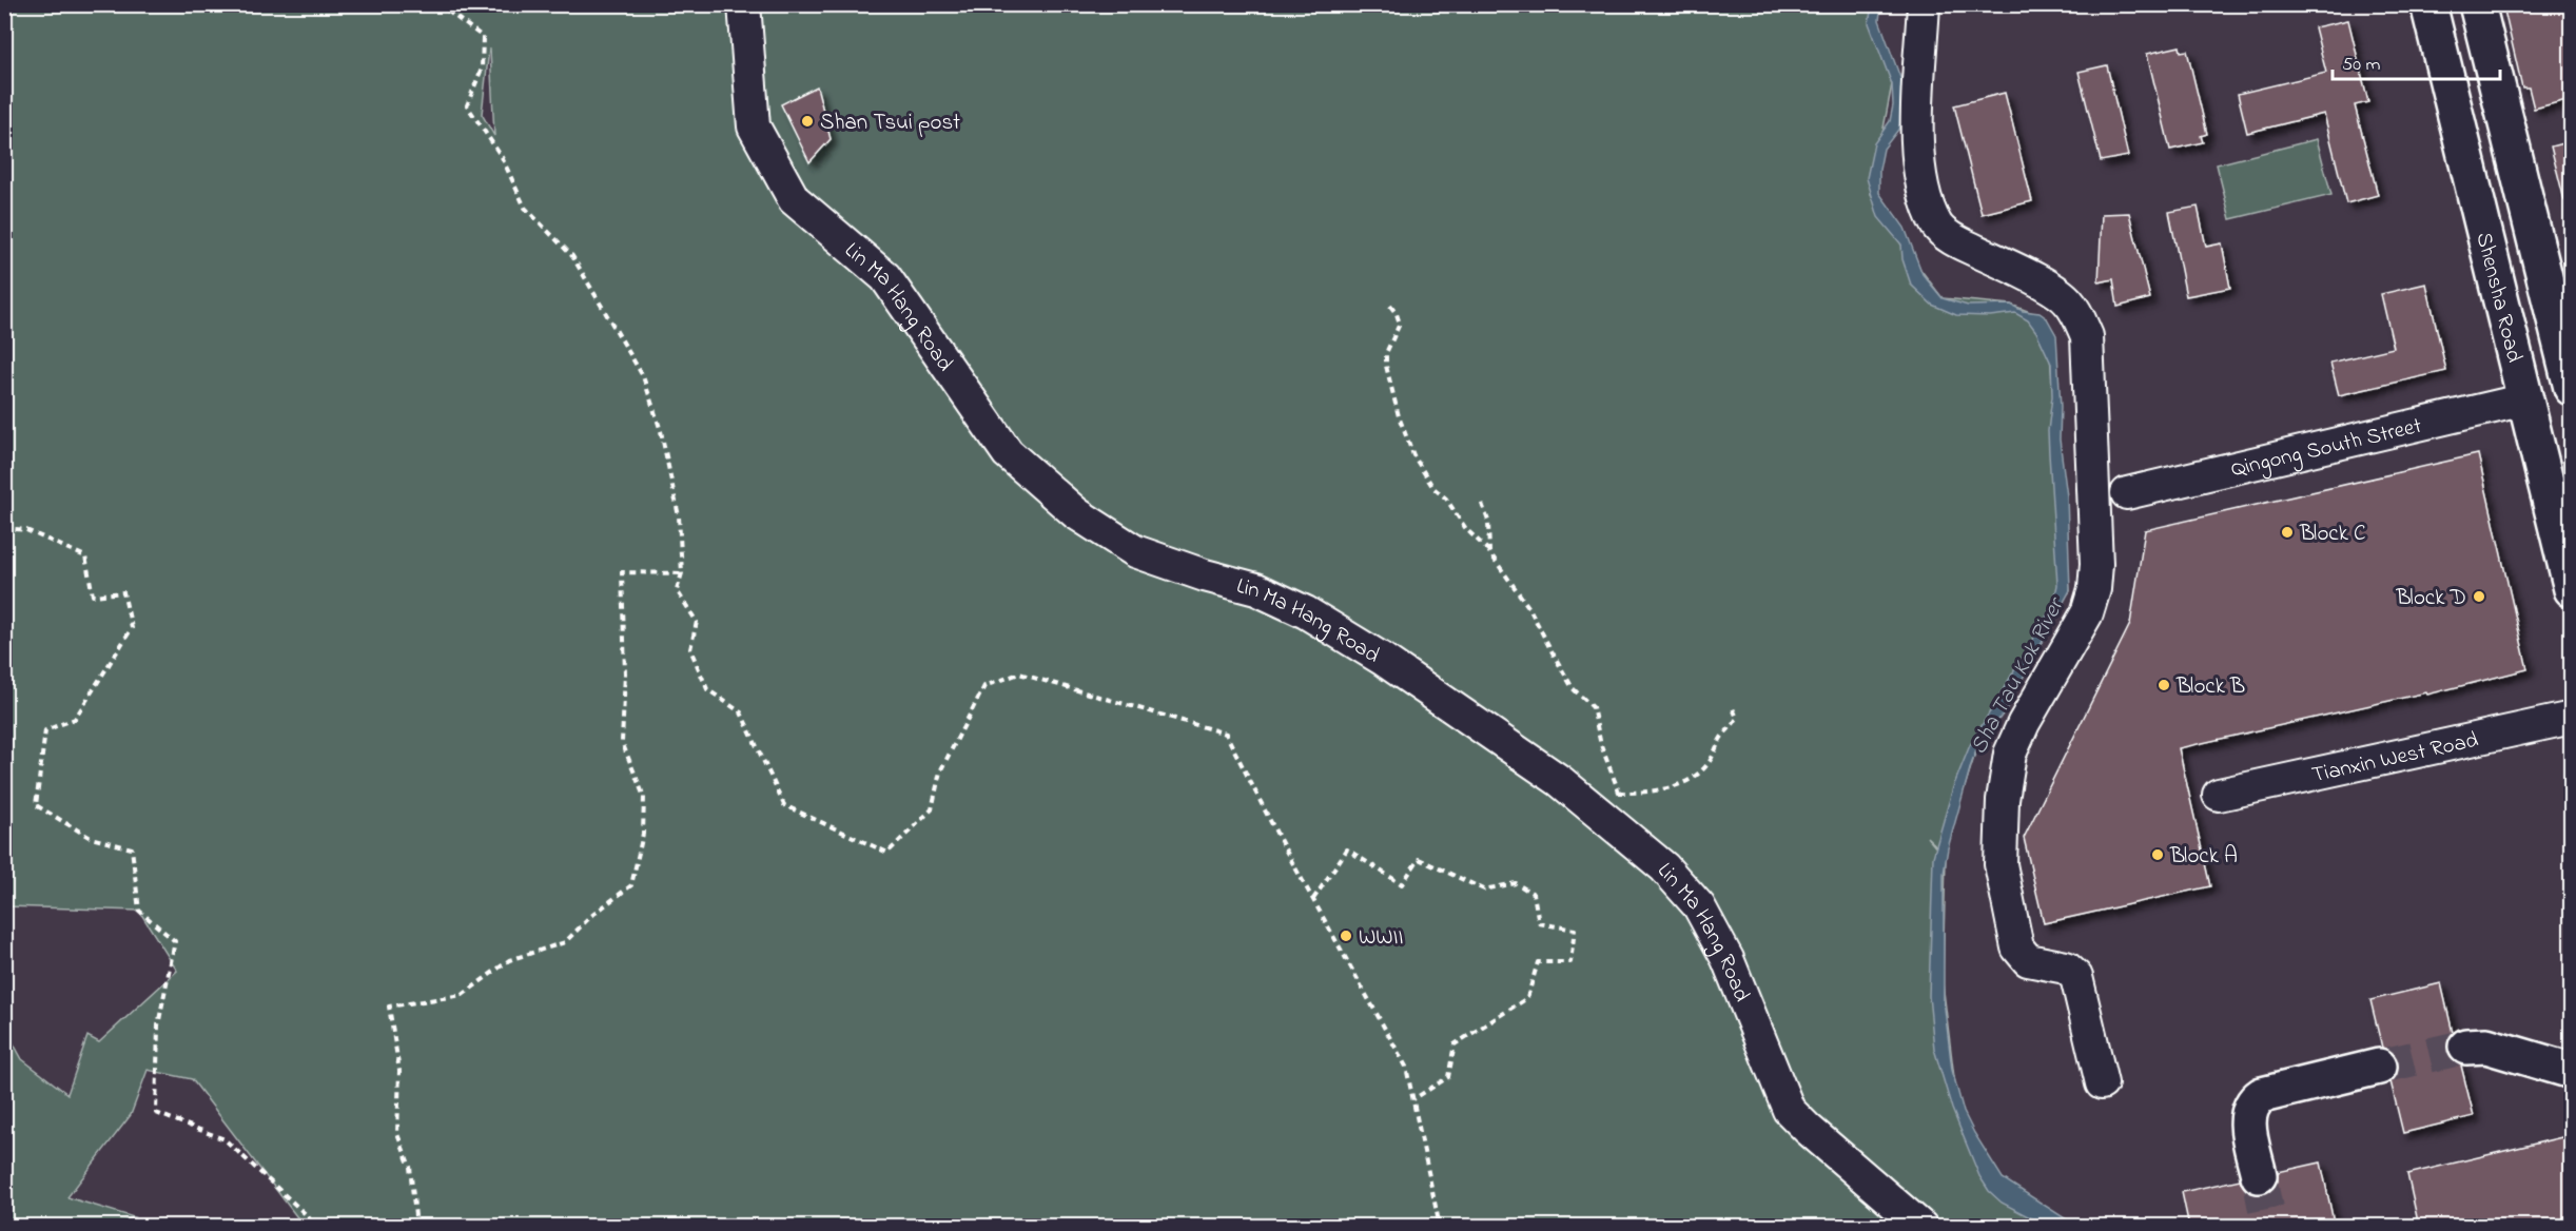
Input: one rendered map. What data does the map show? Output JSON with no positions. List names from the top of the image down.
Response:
{
  "streets": {
    "main road": ["Shensha Road"],
    "street": ["Lin Ma Hang Road", "Qingong South Street", "Tianxin West Road"]
  },
  "crossings": [
    ["Shensha Road", "Qingong South Street"]
  ],
  "water": ["Sha Tau Kok River"],
  "places": [
    "Shan Tsui post",
    "Block C",
    "Block D",
    "Block B",
    "Block A",
    "WWII"
  ],
  "scale_bar": "50 m"
}
